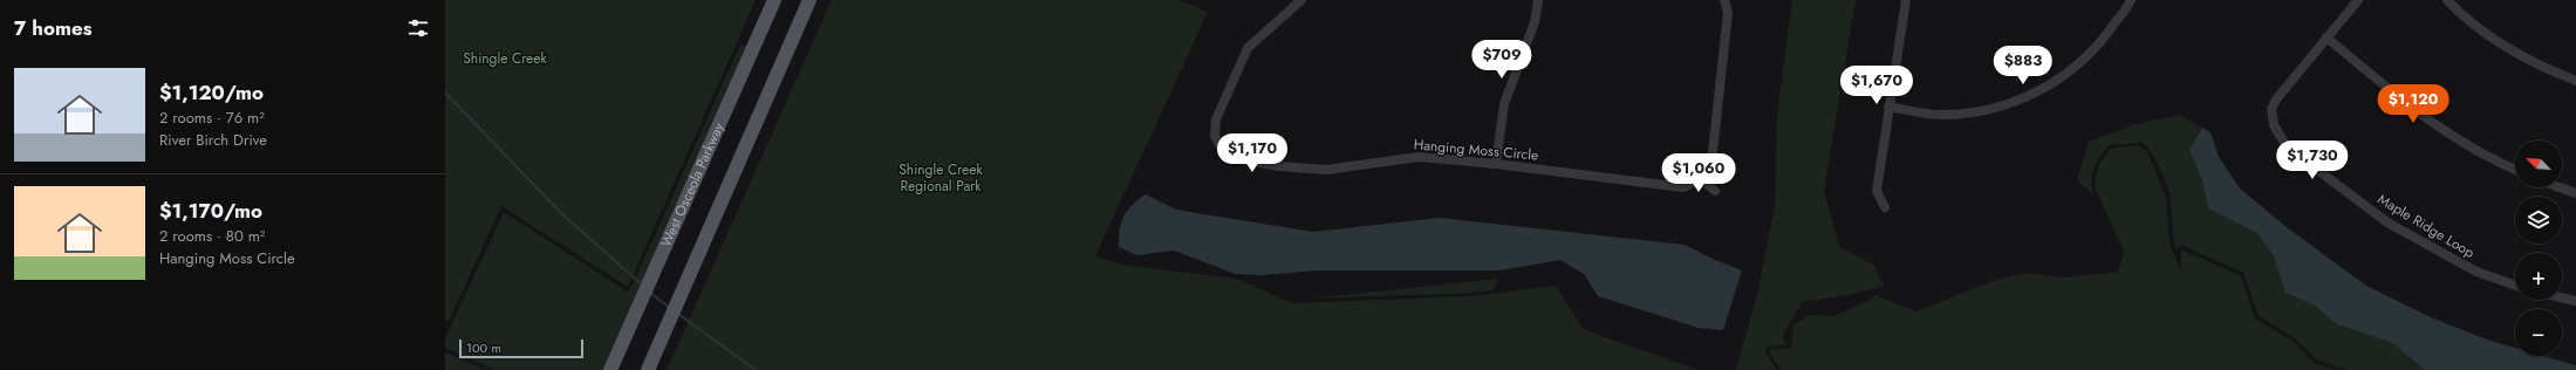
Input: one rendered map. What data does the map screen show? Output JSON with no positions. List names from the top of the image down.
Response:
{
  "streets": {
    "main road": ["West Osceola Parkway"],
    "street": ["Hanging Moss Circle", "Maple Ridge Loop"]
  },
  "parks": ["Shingle Creek", "Shingle Creek Regional Park"],
  "scale_bar": "100 m",
  "north": "top left",
  "page": {
    "heading": "7 homes",
    "price": [
      "$709",
      "$883",
      "$1,670",
      "$1,120",
      "$1,170",
      "$1,730",
      "$1,060"
    ],
    "list": [
      {
        "name": "$1,120/mo",
        "note": "2 rooms · 76 m² · River Birch Drive"
      },
      {
        "name": "$1,170/mo",
        "note": "2 rooms · 80 m² · Hanging Moss Circle"
      }
    ],
    "map_buttons": ["+", "−"],
    "scale": "100 m"
  }
}
